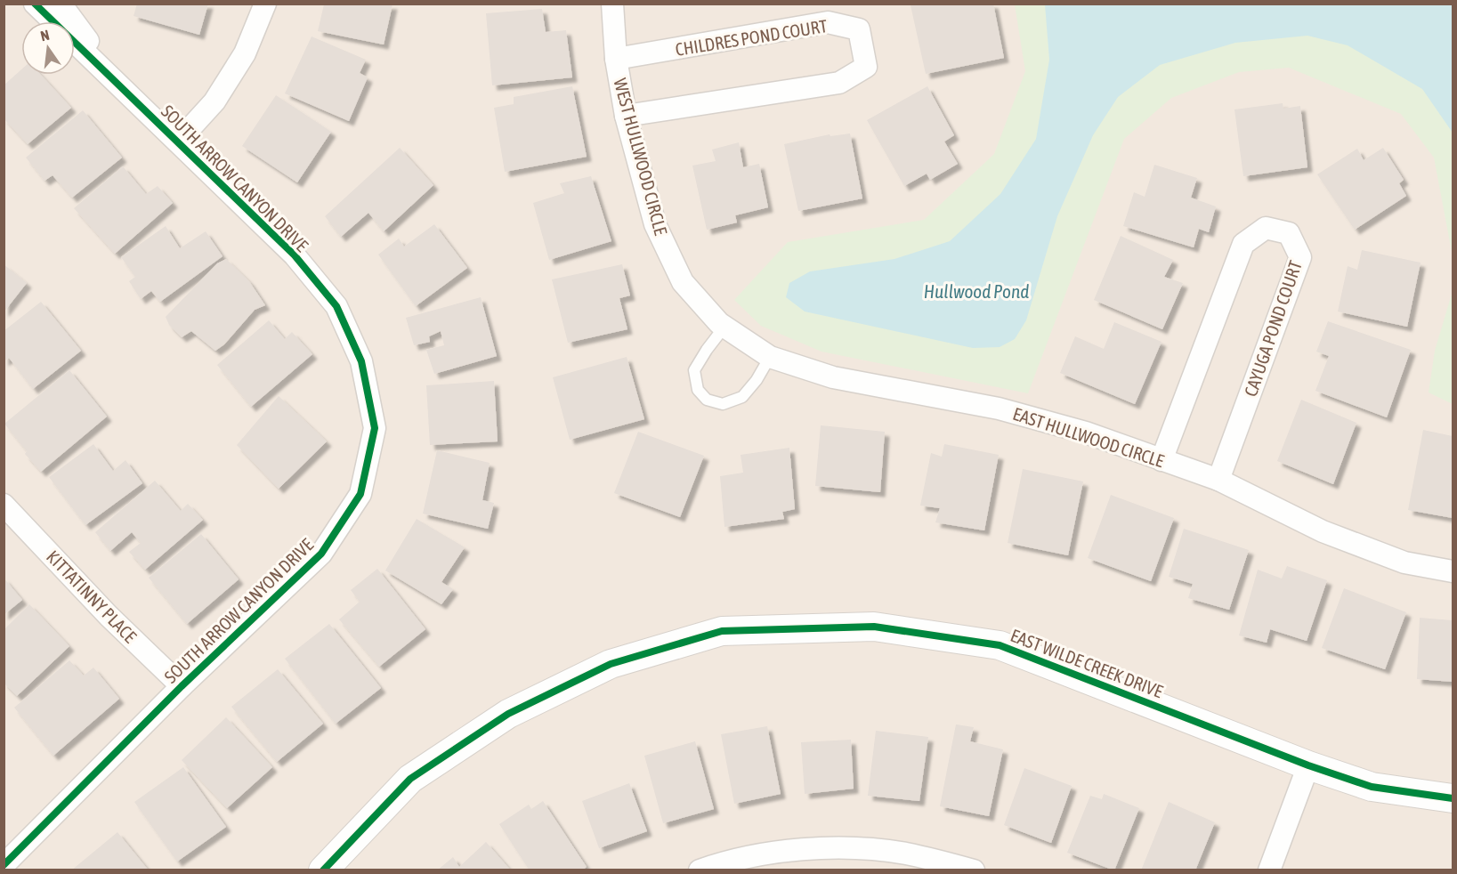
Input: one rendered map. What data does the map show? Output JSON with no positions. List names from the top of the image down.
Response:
{
  "streets": {
    "street": [
      "CHILDRES POND COURT",
      "WEST HULLWOOD CIRCLE",
      "SOUTH ARROW CANYON DRIVE",
      "CAYUGA POND COURT",
      "EAST HULLWOOD CIRCLE",
      "KITTATINNY PLACE",
      "EAST WILDE CREEK DRIVE"
    ]
  },
  "crossings": [
    ["CHILDRES POND COURT", "WEST HULLWOOD CIRCLE"],
    ["WEST HULLWOOD CIRCLE", "EAST HULLWOOD CIRCLE"],
    ["SOUTH ARROW CANYON DRIVE", "KITTATINNY PLACE"],
    ["CAYUGA POND COURT", "EAST HULLWOOD CIRCLE"]
  ],
  "water": ["Hullwood Pond"],
  "north": "top"
}
